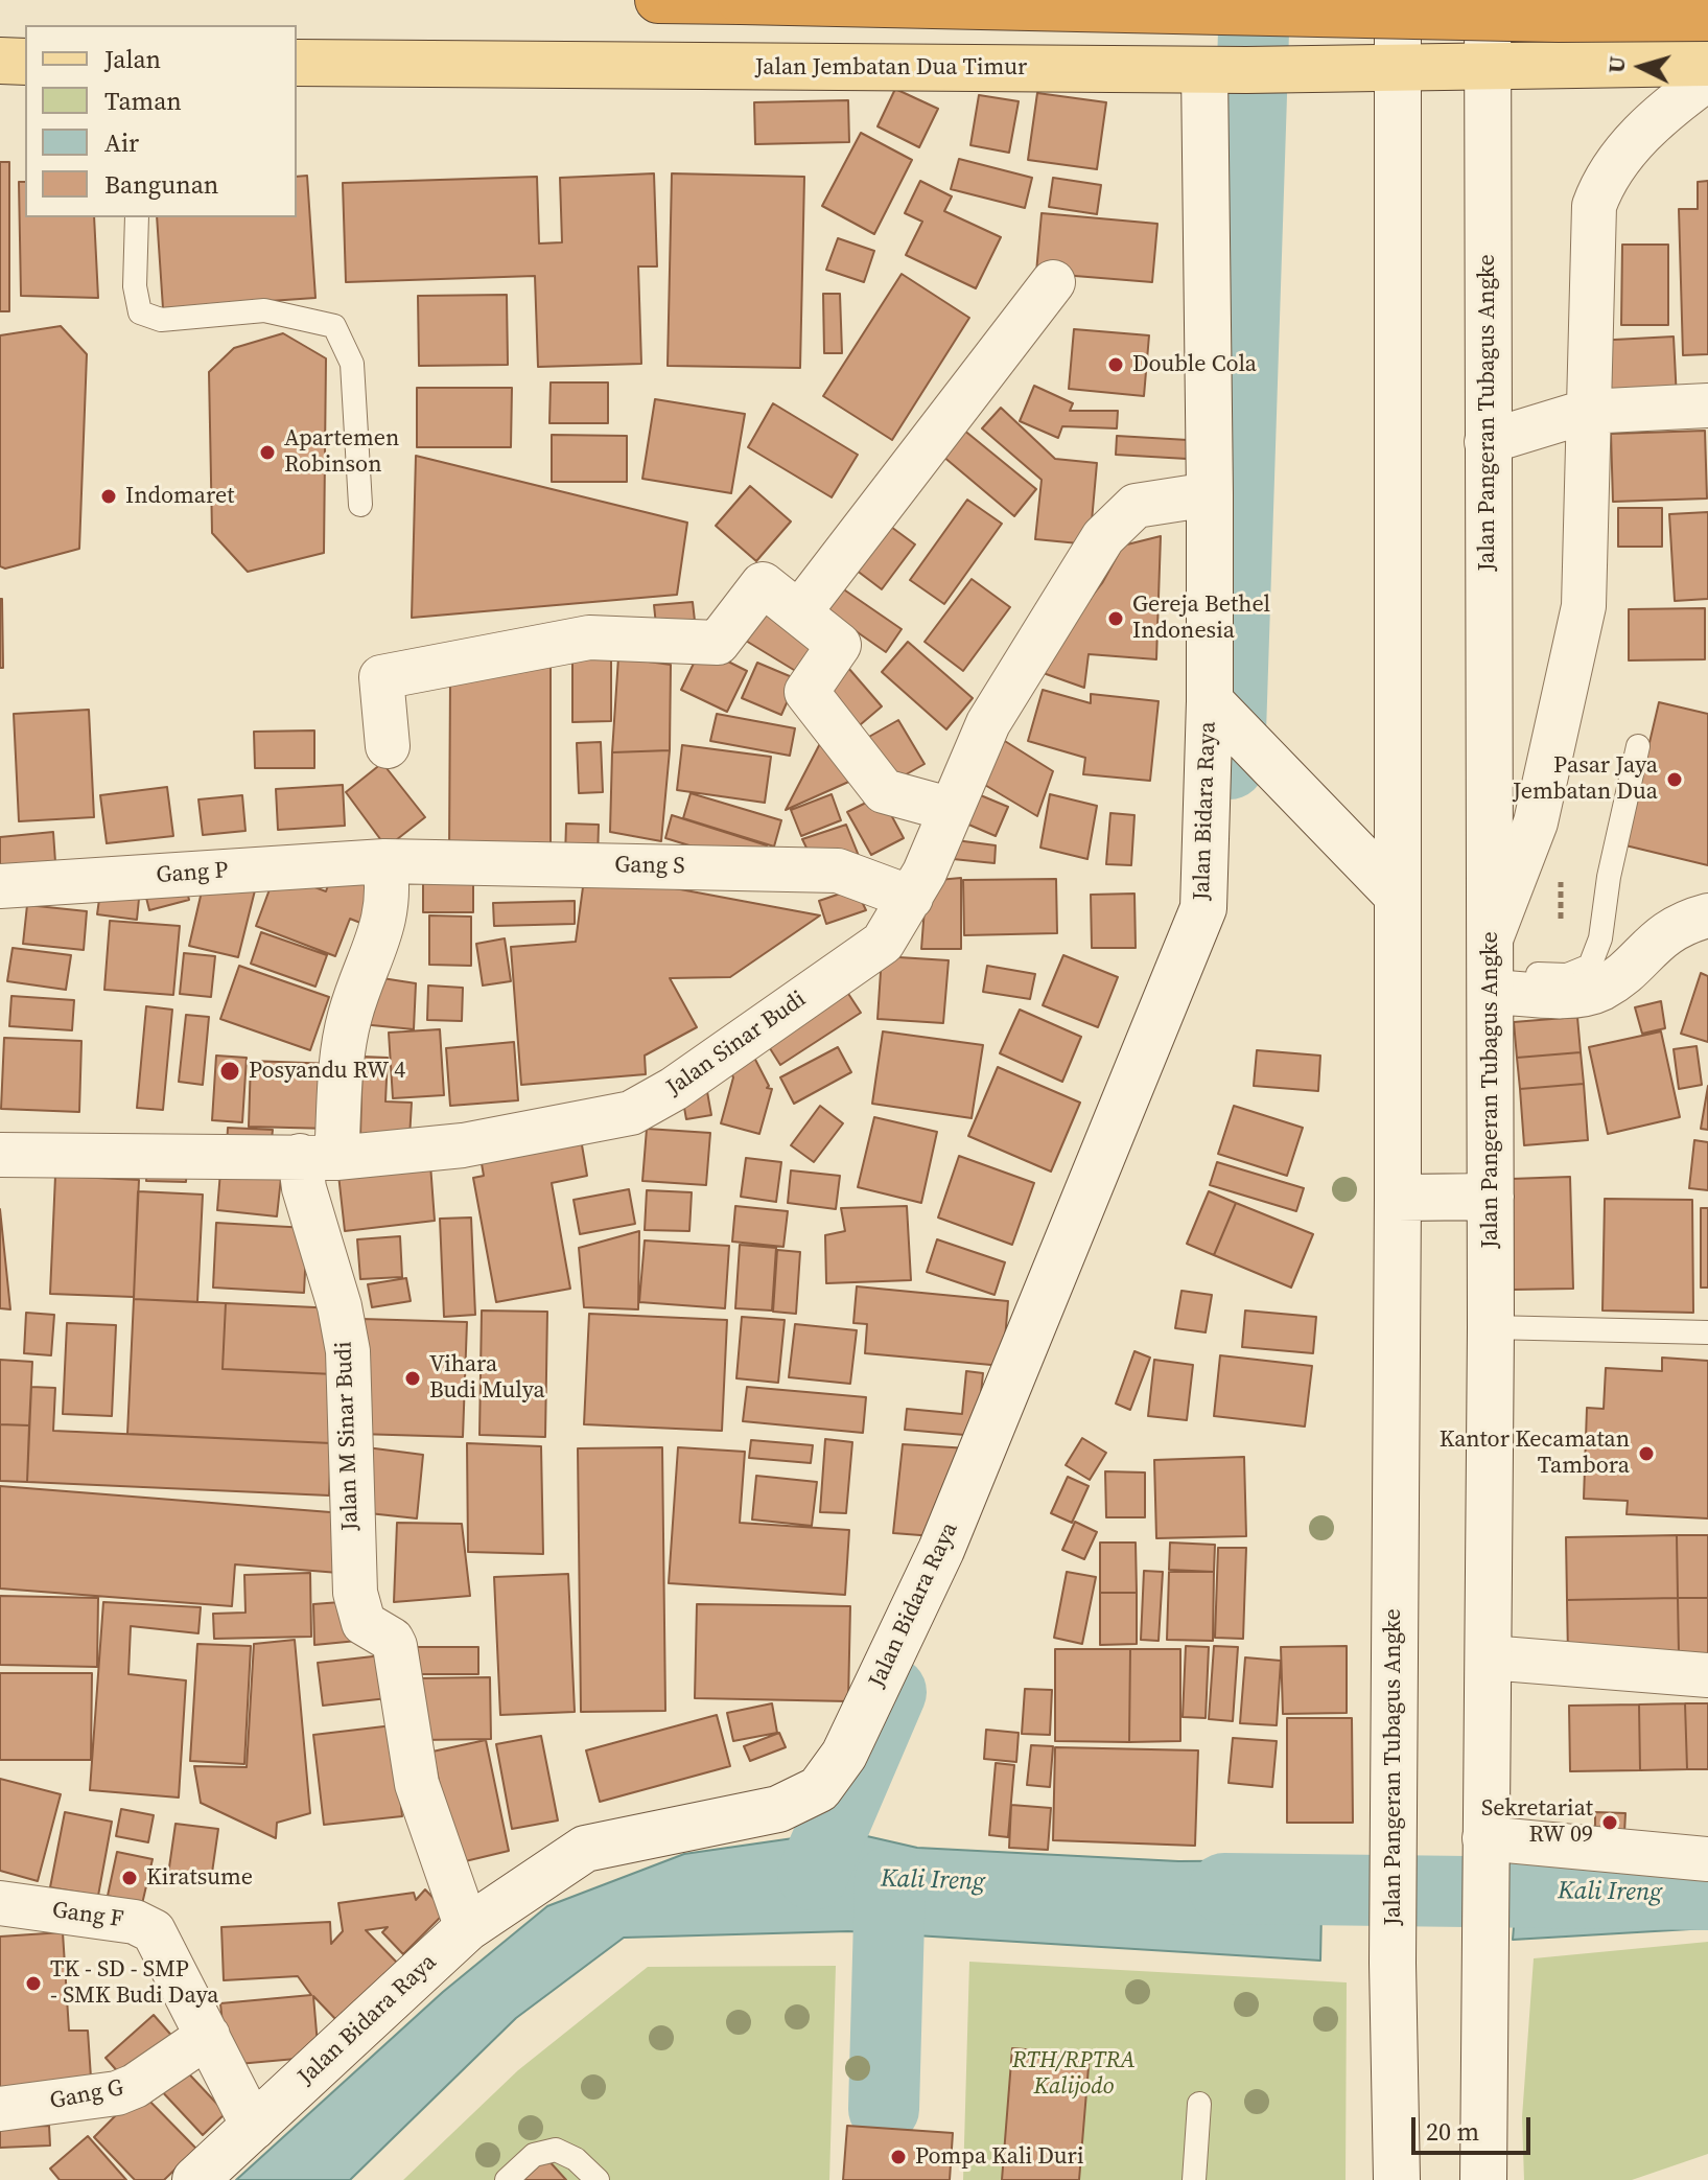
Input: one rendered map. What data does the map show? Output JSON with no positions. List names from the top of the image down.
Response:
{
  "streets": {
    "main road": ["Jalan Jembatan Dua Timur", "Jalan Pangeran Tubagus Angke", "Jalan Bidara Raya"],
    "street": [
      "Gang S",
      "Gang P",
      "Jalan Sinar Budi",
      "Jalan M Sinar Budi",
      "Gang F",
      "Gang G"
    ]
  },
  "crossings": [
    ["Jalan Jembatan Dua Timur", "Jalan Pangeran Tubagus Angke"],
    ["Jalan Jembatan Dua Timur", "Jalan Bidara Raya"],
    ["Jalan Pangeran Tubagus Angke", "Jalan Bidara Raya"],
    ["Jalan Bidara Raya", "Jalan Sinar Budi"],
    ["Jalan Bidara Raya", "Jalan M Sinar Budi"],
    ["Jalan Bidara Raya", "Gang F"],
    ["Gang S", "Gang P"],
    ["Gang S", "Jalan Sinar Budi"],
    ["Gang S", "Jalan M Sinar Budi"],
    ["Gang P", "Jalan M Sinar Budi"],
    ["Jalan Sinar Budi", "Jalan M Sinar Budi"],
    ["Gang F", "Gang G"]
  ],
  "water": ["Kali Ireng"],
  "parks": ["RTH/RPTRA Kalijodo"],
  "places": [
    "Double Cola",
    "Apartemen Robinson",
    "Indomaret",
    "Gereja Bethel Indonesia",
    "Pasar Jaya Jembatan Dua",
    "Posyandu RW 4",
    "Vihara Budi Mulya",
    "Kantor Kecamatan Tambora",
    "Sekretariat RW 09",
    "Kiratsume",
    "TK - SD - SMP - SMK Budi Daya",
    "Pompa Kali Duri"
  ],
  "legend": [
    "Jalan",
    "Taman",
    "Air",
    "Bangunan"
  ],
  "scale_bar": "20 m",
  "north": "left"
}
